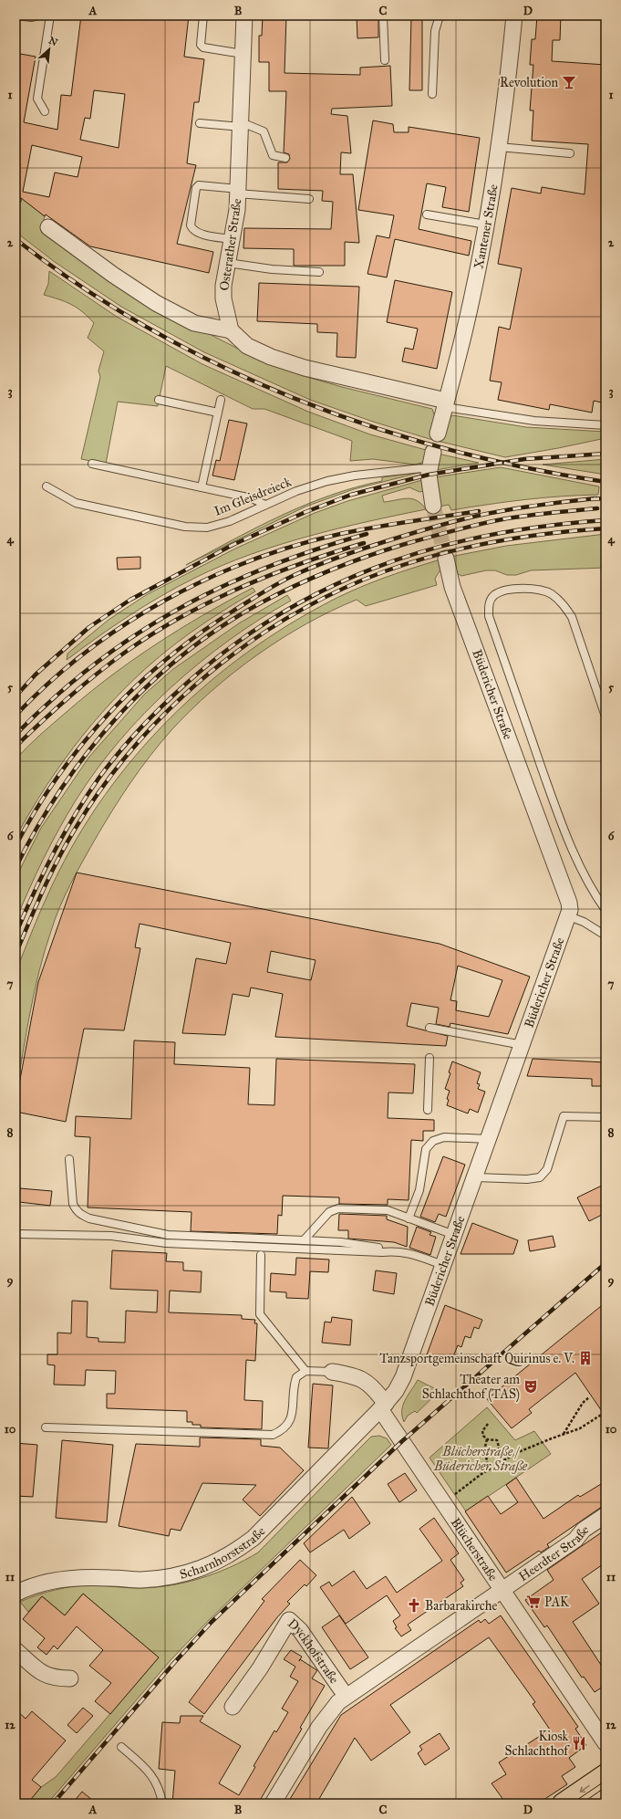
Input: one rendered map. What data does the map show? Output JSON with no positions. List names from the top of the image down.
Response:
{
  "streets": {
    "street": [
      "Xantener Straße",
      "Osterather Straße",
      "Büdericher Straße",
      "Blücherstraße",
      "Scharnhorststraße",
      "Heerdter Straße",
      "Dyckhofstraße"
    ],
    "lane": ["Im Gleisdreieck"]
  },
  "crossings": [
    ["Büdericher Straße", "Blücherstraße"],
    ["Büdericher Straße", "Scharnhorststraße"],
    ["Blücherstraße", "Scharnhorststraße"],
    ["Blücherstraße", "Heerdter Straße"],
    ["Blücherstraße", "Dyckhofstraße"],
    ["Heerdter Straße", "Dyckhofstraße"]
  ],
  "parks": ["Blücherstraße / Büdericher Straße"],
  "places": {
    "bar": ["Revolution"],
    "building": ["Tanzsportgemeinschaft Quirinus e. V."],
    "theatre": ["Theater am Schlachthof (TAS)"],
    "supermarket": ["PAK"],
    "church": ["Barbarakirche"],
    "restaurant": ["Kiosk Schlachthof"]
  },
  "north": "top right",
  "grid": {
    "columns": [
      "A",
      "B",
      "C",
      "D"
    ],
    "rows": [
      "1",
      "2",
      "3",
      "4",
      "5",
      "6",
      "7",
      "8",
      "9",
      "10",
      "11",
      "12"
    ]
  }
}
